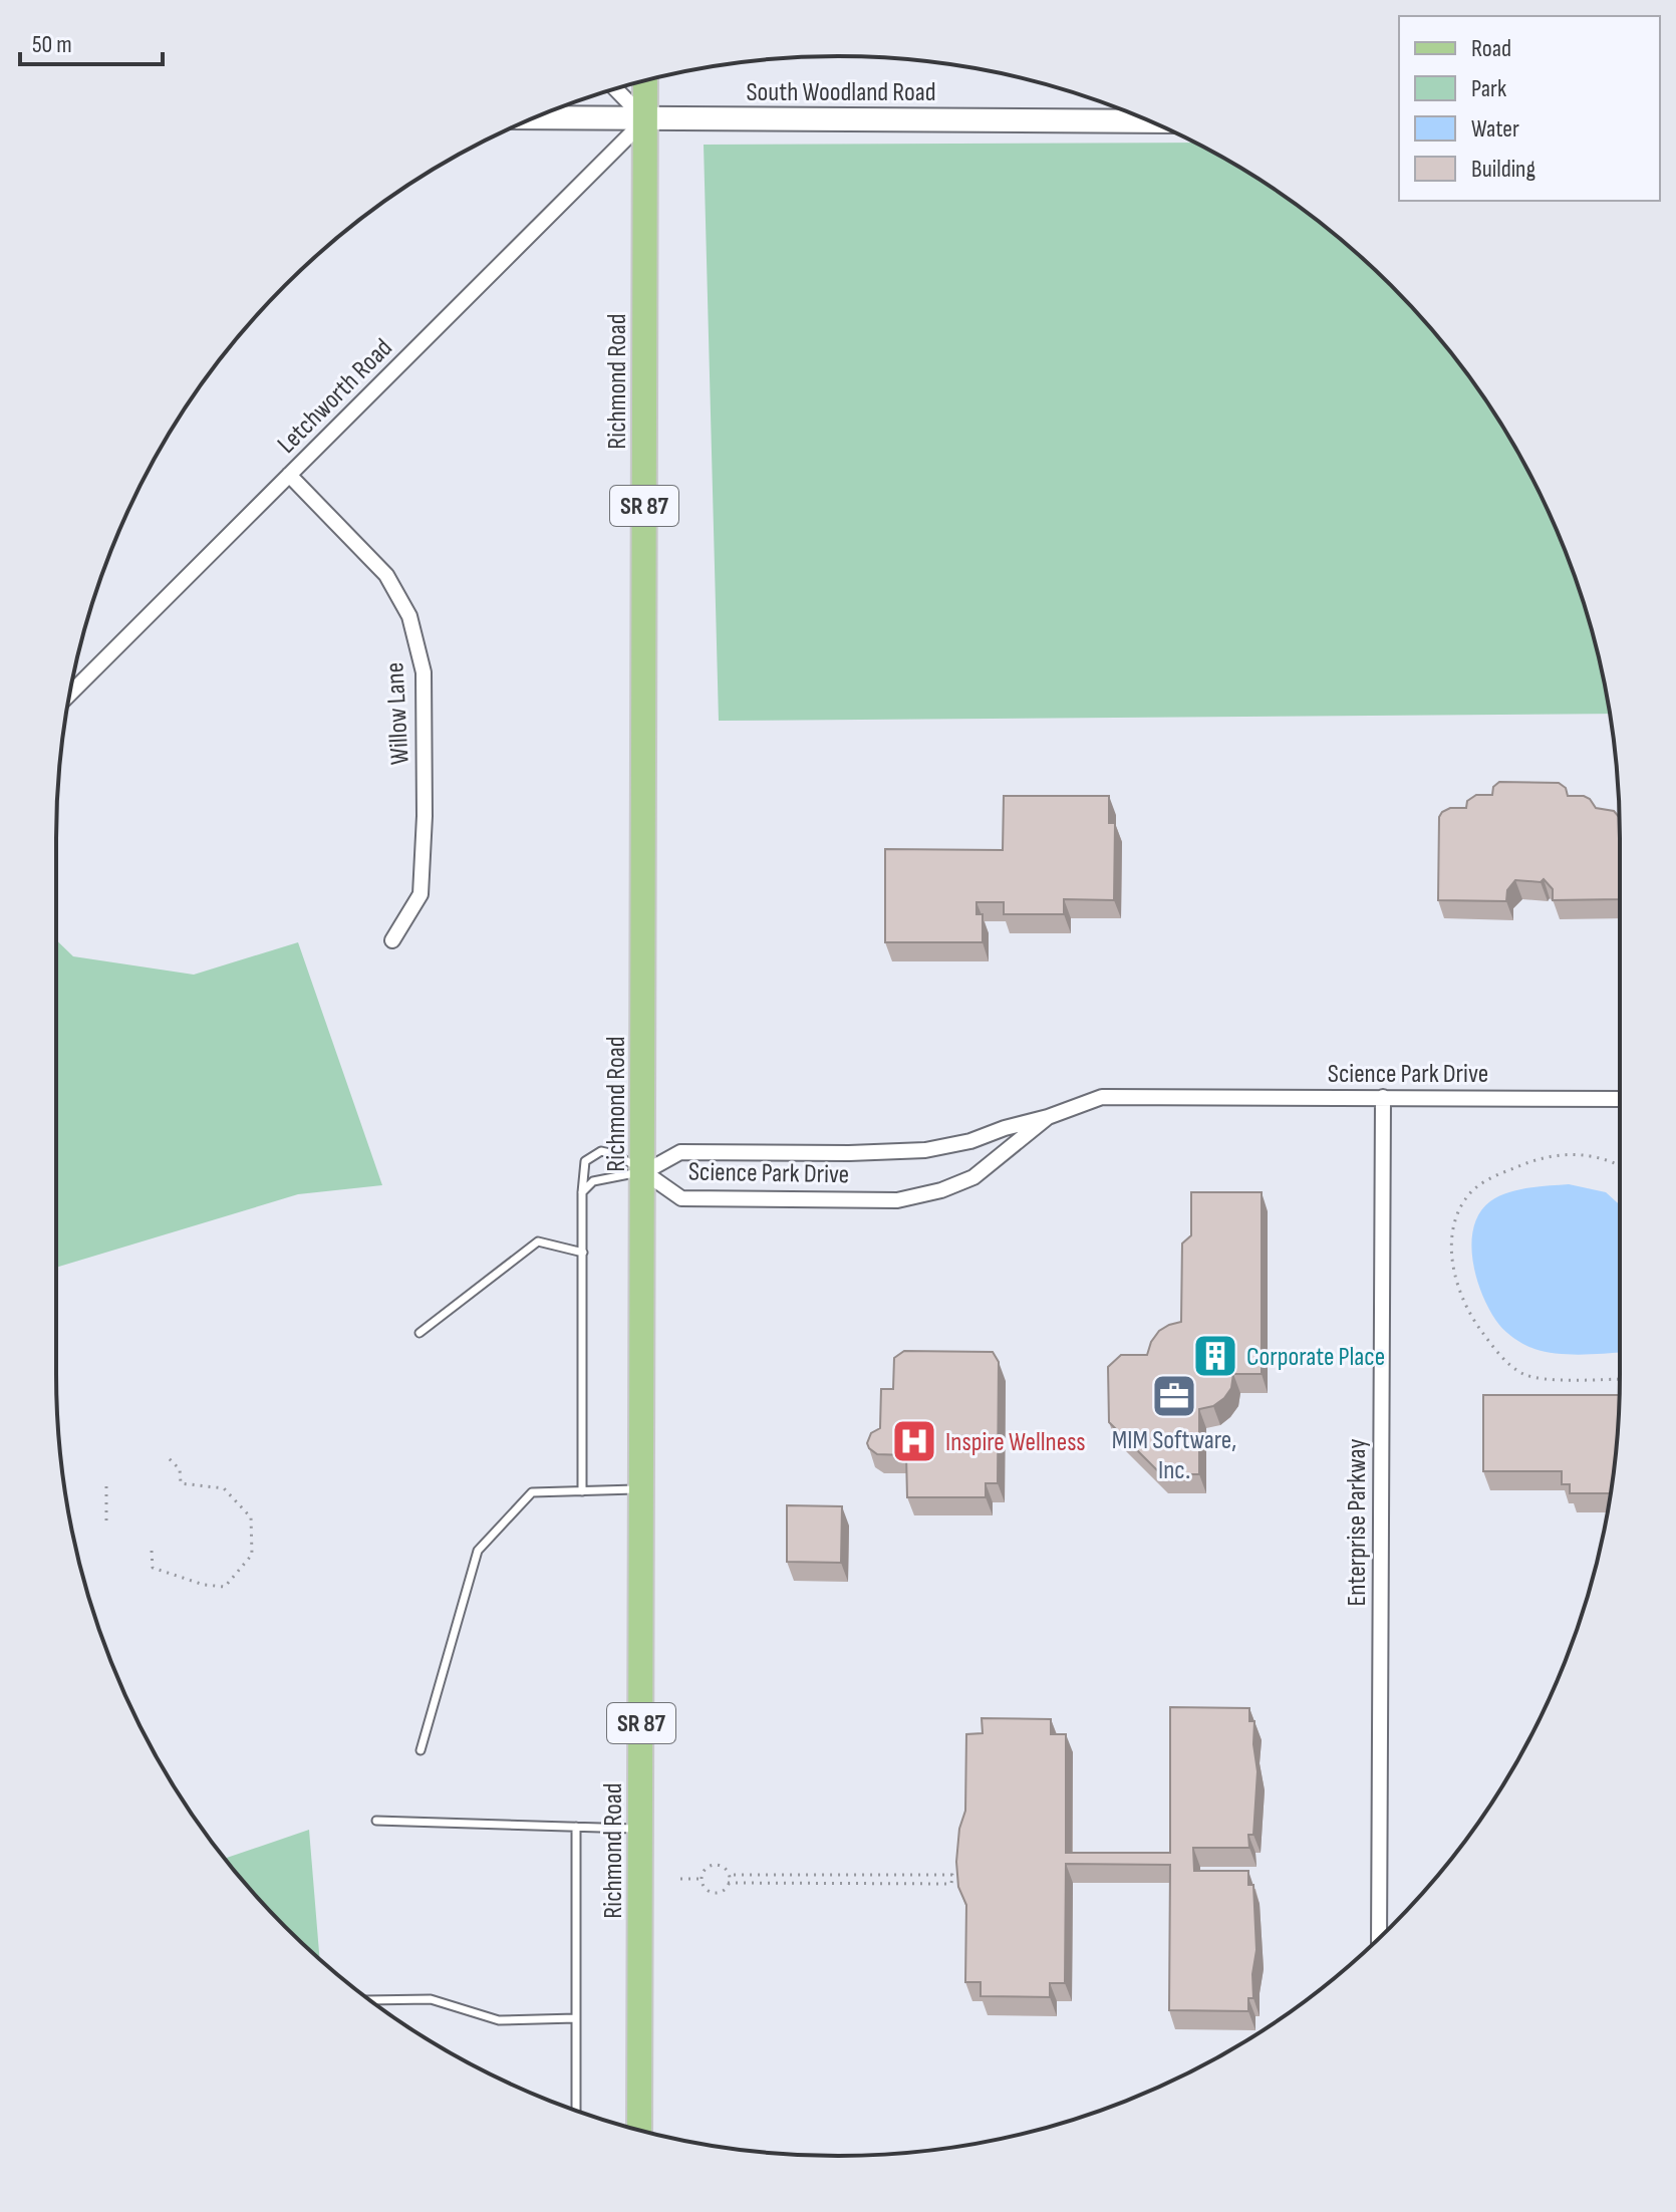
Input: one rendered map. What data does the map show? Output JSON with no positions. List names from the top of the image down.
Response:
{
  "streets": {
    "main road": ["Richmond Road", "SR 87"],
    "street": [
      "South Woodland Road",
      "Letchworth Road",
      "Willow Lane",
      "Science Park Drive",
      "Enterprise Parkway"
    ]
  },
  "crossings": [
    ["South Woodland Road", "Richmond Road"],
    ["South Woodland Road", "Letchworth Road"],
    ["Richmond Road", "Letchworth Road"],
    ["Richmond Road", "Science Park Drive"],
    ["Letchworth Road", "Willow Lane"],
    ["Science Park Drive", "Enterprise Parkway"]
  ],
  "places": {
    "building": ["Corporate Place"],
    "office": ["MIM Software, Inc."],
    "hospital": ["Inspire Wellness"]
  },
  "legend": [
    "Road",
    "Park",
    "Water",
    "Building"
  ],
  "scale_bar": "50 m"
}
